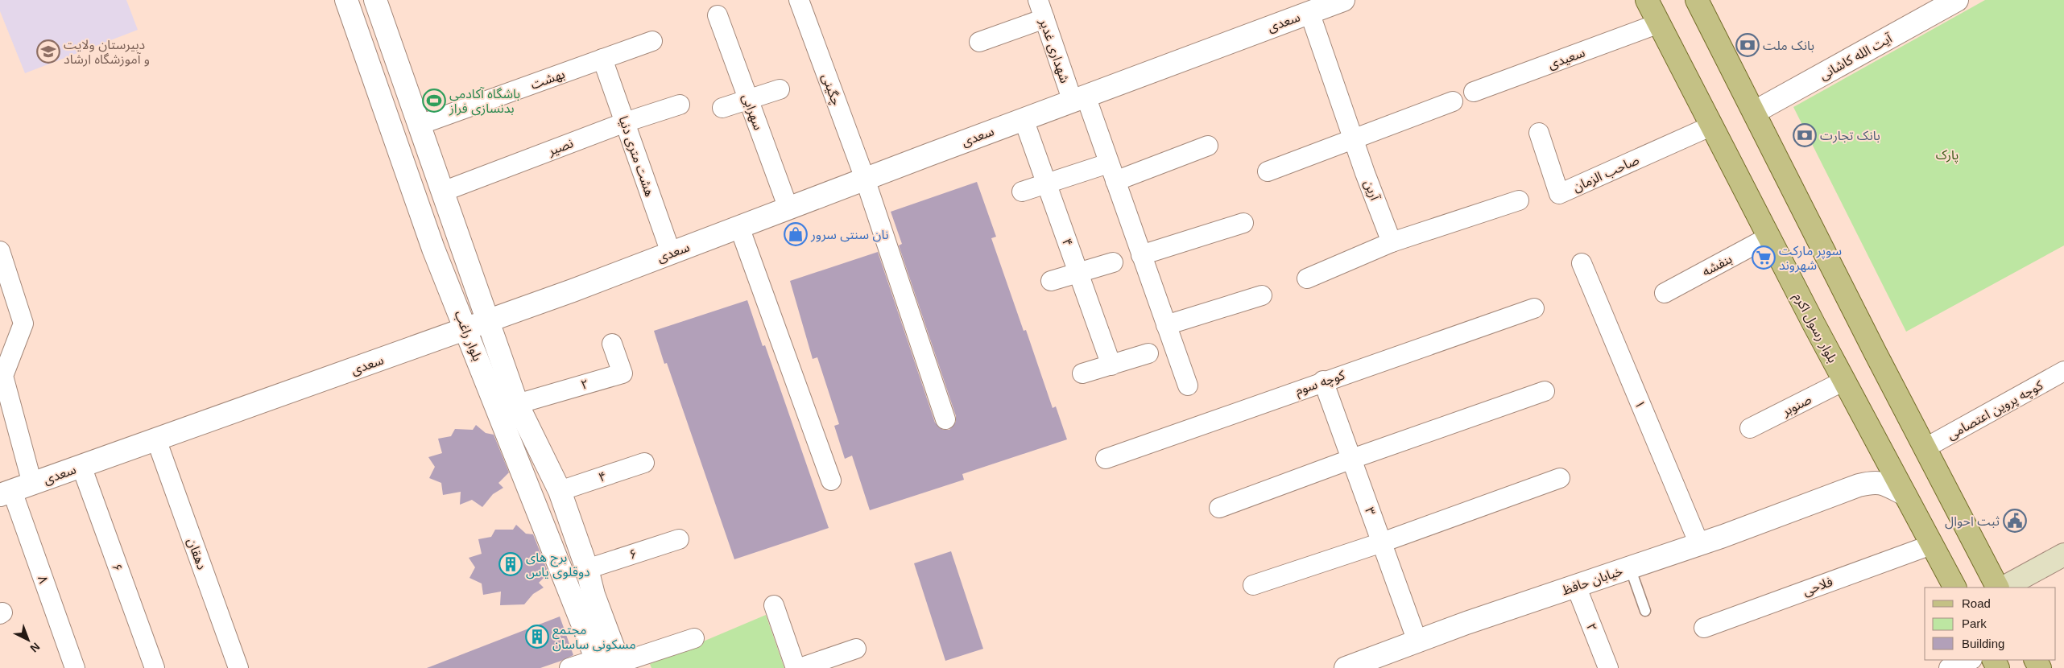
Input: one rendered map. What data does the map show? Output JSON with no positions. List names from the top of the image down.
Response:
{
  "streets": {
    "main road": ["بلوار رسول اکرم"],
    "street": [
      "سعدی",
      "شهداری غدیر",
      "آیت الله کاشانی",
      "سعیدی",
      "بهشت",
      "چگینی",
      "سهرابی",
      "نصیر",
      "هشت متری دنیا",
      "صاحب الزمان",
      "آرین",
      "۴",
      "بنفشه",
      "بلوار راغب",
      "کوچه سوم",
      "۲",
      "۱",
      "صنوبر",
      "کوچه پروین اعتصامی",
      "۳",
      "دهقان",
      "۶",
      "۸",
      "خیابان حافظ",
      "فلاحی"
    ]
  },
  "crossings": [
    ["سعدی", "شهداری غدیر"],
    ["سعدی", "چگینی"],
    ["سعدی", "سهرابی"],
    ["سعدی", "هشت متری دنیا"],
    ["سعدی", "آرین"],
    ["سعدی", "۴"],
    ["سعدی", "بلوار راغب"],
    ["سعدی", "دهقان"],
    ["سعدی", "۶"],
    ["سعدی", "۸"],
    ["سعیدی", "بلوار رسول اکرم"],
    ["بهشت", "هشت متری دنیا"],
    ["بهشت", "بلوار راغب"],
    ["نصیر", "هشت متری دنیا"],
    ["نصیر", "بلوار راغب"],
    ["صاحب الزمان", "بلوار رسول اکرم"],
    ["۴", "بلوار راغب"],
    ["بنفشه", "بلوار رسول اکرم"],
    ["بلوار رسول اکرم", "صنوبر"],
    ["بلوار رسول اکرم", "فلاحی"],
    ["بلوار راغب", "۲"],
    ["بلوار راغب", "۶"],
    ["کوچه سوم", "۳"],
    ["۲", "خیابان حافظ"],
    ["۱", "خیابان حافظ"],
    ["۳", "خیابان حافظ"]
  ],
  "parks": ["پارک"],
  "places": {
    "bank": ["بانک ملت", "بانک تجارت"],
    "school or university": ["دبیرستان ولایت و آموزشگاه ارشاد"],
    "sports": ["باشگاه آکادمی بدنسازی فراز"],
    "shop": ["نان سنتی سرور"],
    "supermarket": ["سوپر مارکت شهروند"],
    "public building": ["ثبت احوال"],
    "building": ["برج های دوقلوی یاس", "مجتمع مسکونی ساسان"]
  },
  "legend": ["Road", "Park", "Building"],
  "north": "bottom right"
}
